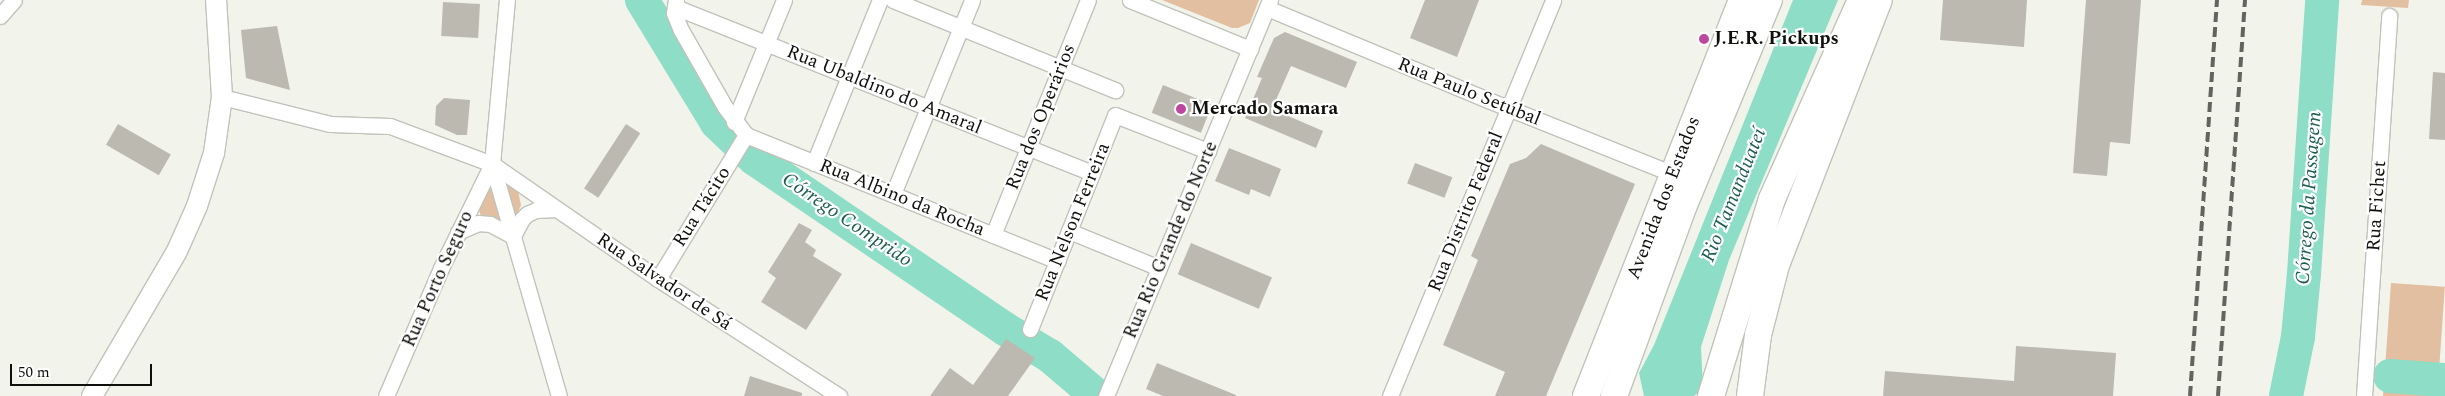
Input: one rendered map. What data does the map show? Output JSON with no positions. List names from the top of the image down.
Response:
{
  "streets": {
    "highway": ["Avenida dos Estados"],
    "street": [
      "Rua Ubaldino do Amaral",
      "Rua Paulo Setúbal",
      "Rua dos Operários",
      "Rua Albino da Rocha",
      "Rua Fichet",
      "Rua Tácito",
      "Rua Distrito Federal",
      "Rua Nelson Ferreira",
      "Rua Rio Grande do Norte",
      "Rua Porto Seguro",
      "Rua Salvador de Sá"
    ]
  },
  "crossings": [
    ["Rua Ubaldino do Amaral", "Rua dos Operários"],
    ["Rua Ubaldino do Amaral", "Rua Nelson Ferreira"],
    ["Rua Paulo Setúbal", "Avenida dos Estados"],
    ["Rua Paulo Setúbal", "Rua Distrito Federal"],
    ["Rua Paulo Setúbal", "Rua Rio Grande do Norte"],
    ["Rua dos Operários", "Rua Albino da Rocha"],
    ["Rua Albino da Rocha", "Rua Tácito"],
    ["Rua Albino da Rocha", "Rua Nelson Ferreira"],
    ["Rua Tácito", "Rua Salvador de Sá"],
    ["Rua Nelson Ferreira", "Rua Rio Grande do Norte"],
    ["Rua Porto Seguro", "Rua Salvador de Sá"]
  ],
  "water": ["Rio Tamanduateí", "Córrego da Passagem", "Córrego Comprido"],
  "places": ["J.E.R. Pickups", "Mercado Samara"],
  "scale_bar": "50 m"
}
